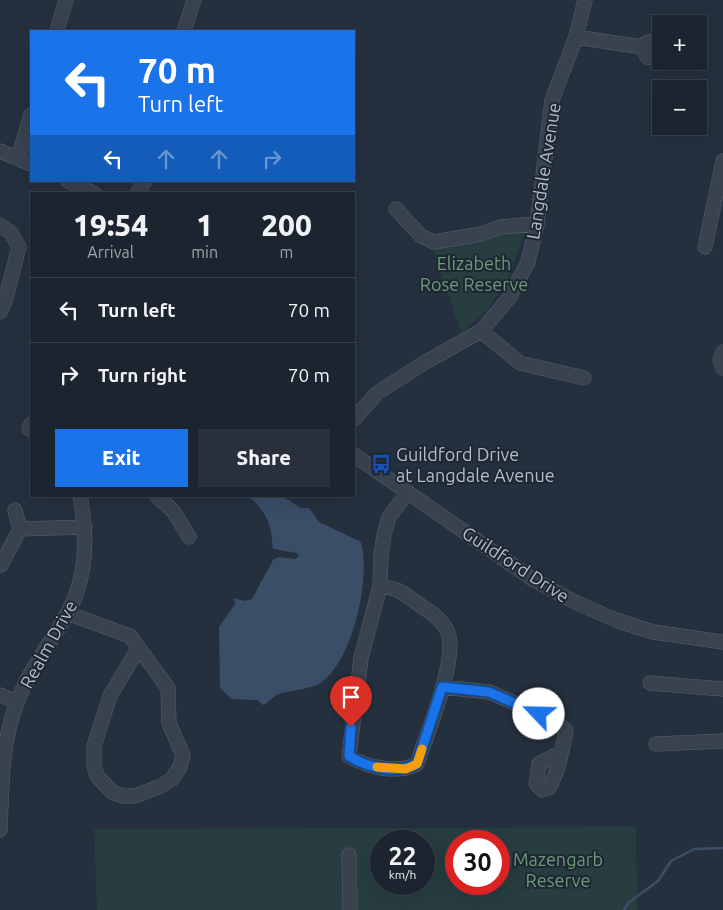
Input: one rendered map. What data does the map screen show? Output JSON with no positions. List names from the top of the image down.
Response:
{
  "streets": {
    "street": ["Langdale Avenue", "Guildford Drive", "Realm Drive"]
  },
  "parks": ["Elizabeth Rose Reserve", "Mazengarb Reserve"],
  "places": {
    "bus stop": ["Guildford Drive at Langdale Avenue"]
  },
  "page": {
    "map_buttons": ["+", "−"],
    "turn": ["70 m", "Turn left"],
    "eta": [
      "19:54",
      "Arrival",
      "1",
      "min",
      "200",
      "m"
    ],
    "list": [
      {
        "name": "Turn left",
        "value": "70 m"
      },
      {
        "name": "Turn right",
        "value": "70 m"
      }
    ],
    "buttons": ["Exit", "Share"],
    "speed": "22 km/h",
    "limit": "30"
  }
}
